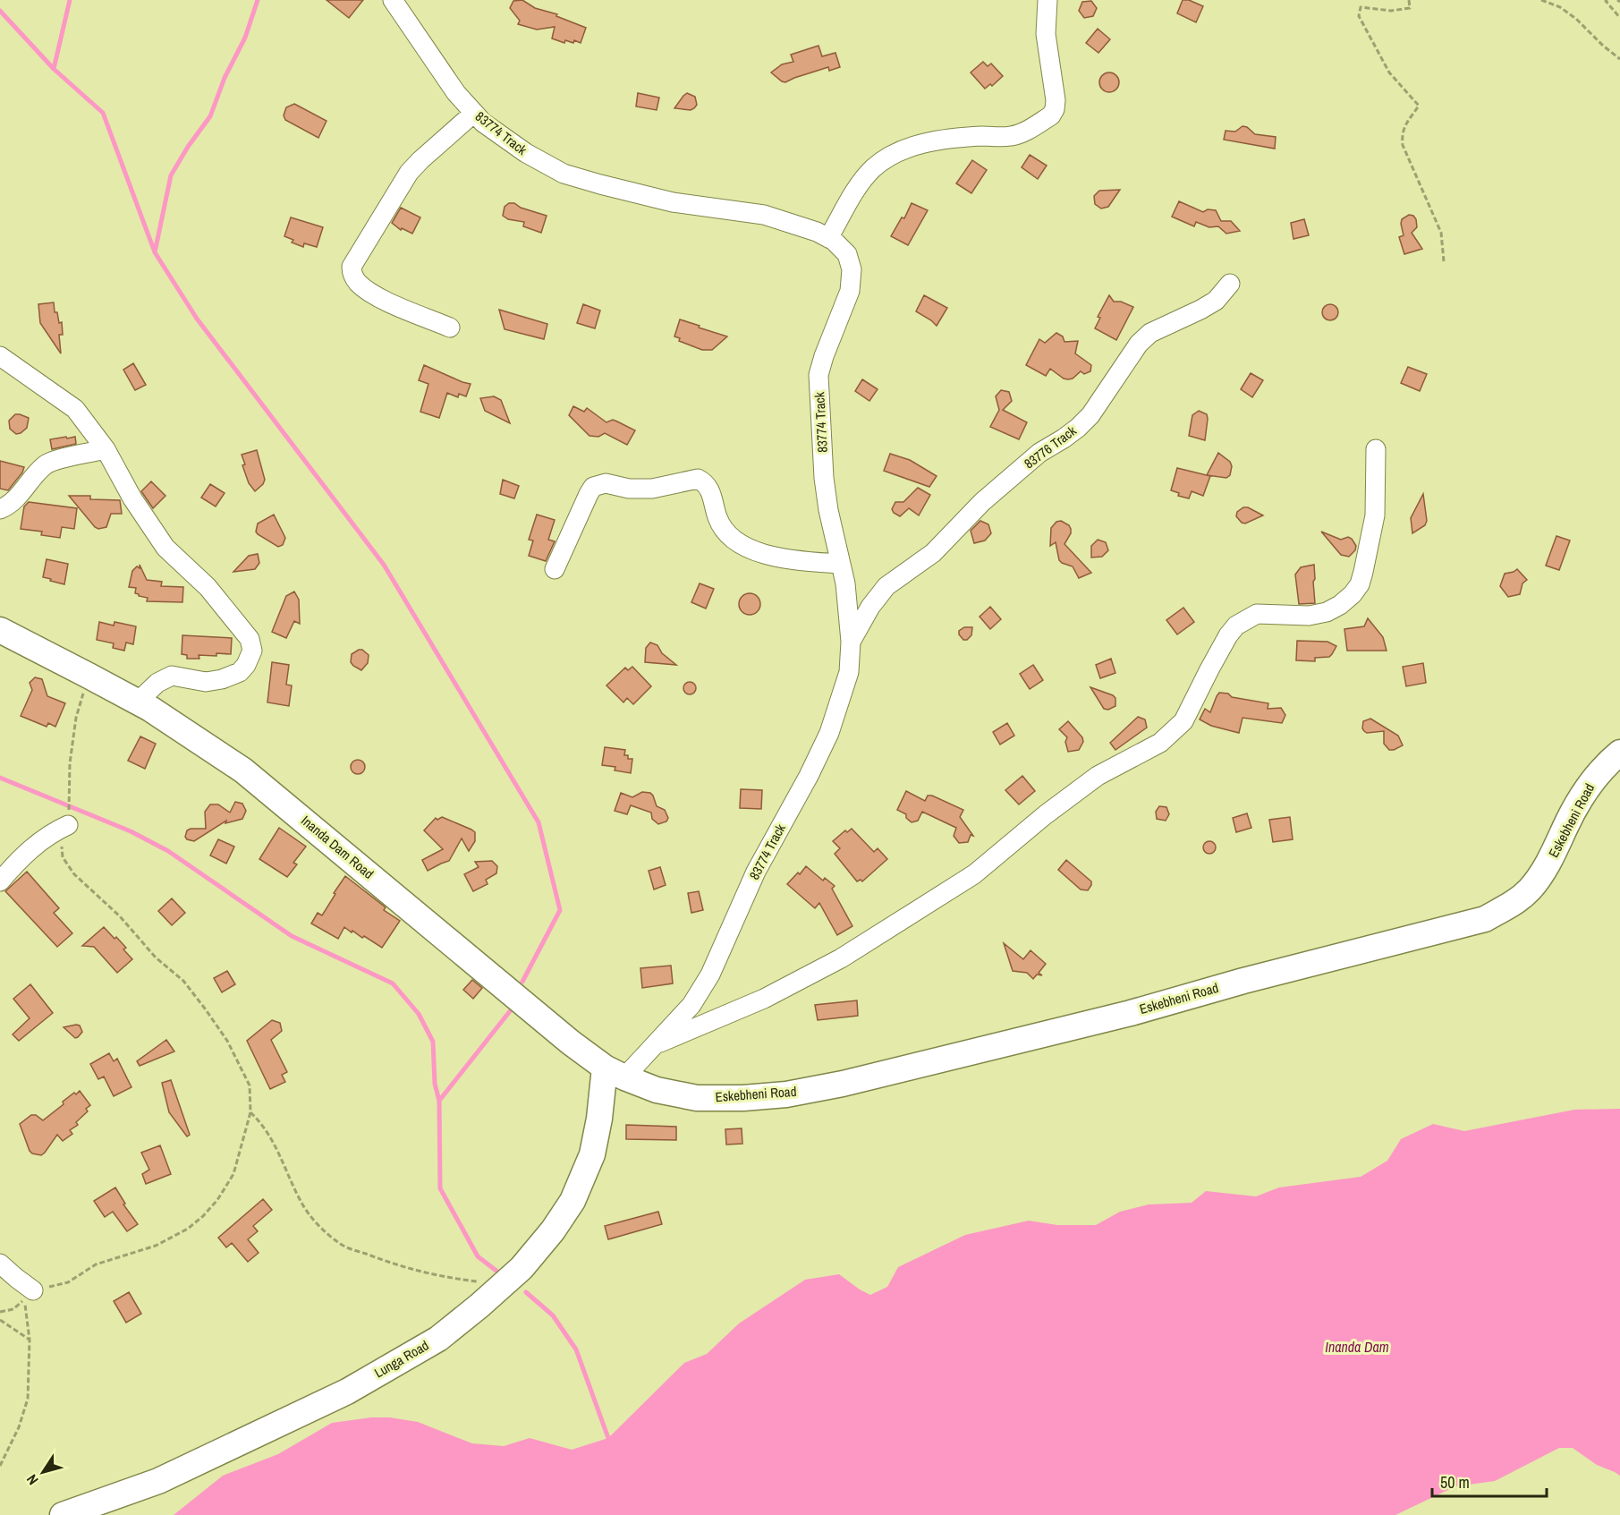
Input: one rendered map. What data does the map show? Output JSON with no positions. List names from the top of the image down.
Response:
{
  "streets": {
    "street": [
      "83774 Track",
      "83776 Track",
      "Eskebheni Road",
      "Inanda Dam Road",
      "Lunga Road"
    ]
  },
  "crossings": [
    ["83774 Track", "83776 Track"],
    ["83774 Track", "Inanda Dam Road"],
    ["83774 Track", "Lunga Road"],
    ["Eskebheni Road", "Inanda Dam Road"],
    ["Inanda Dam Road", "Lunga Road"]
  ],
  "water": ["Inanda Dam"],
  "scale_bar": "50 m",
  "north": "bottom left"
}
